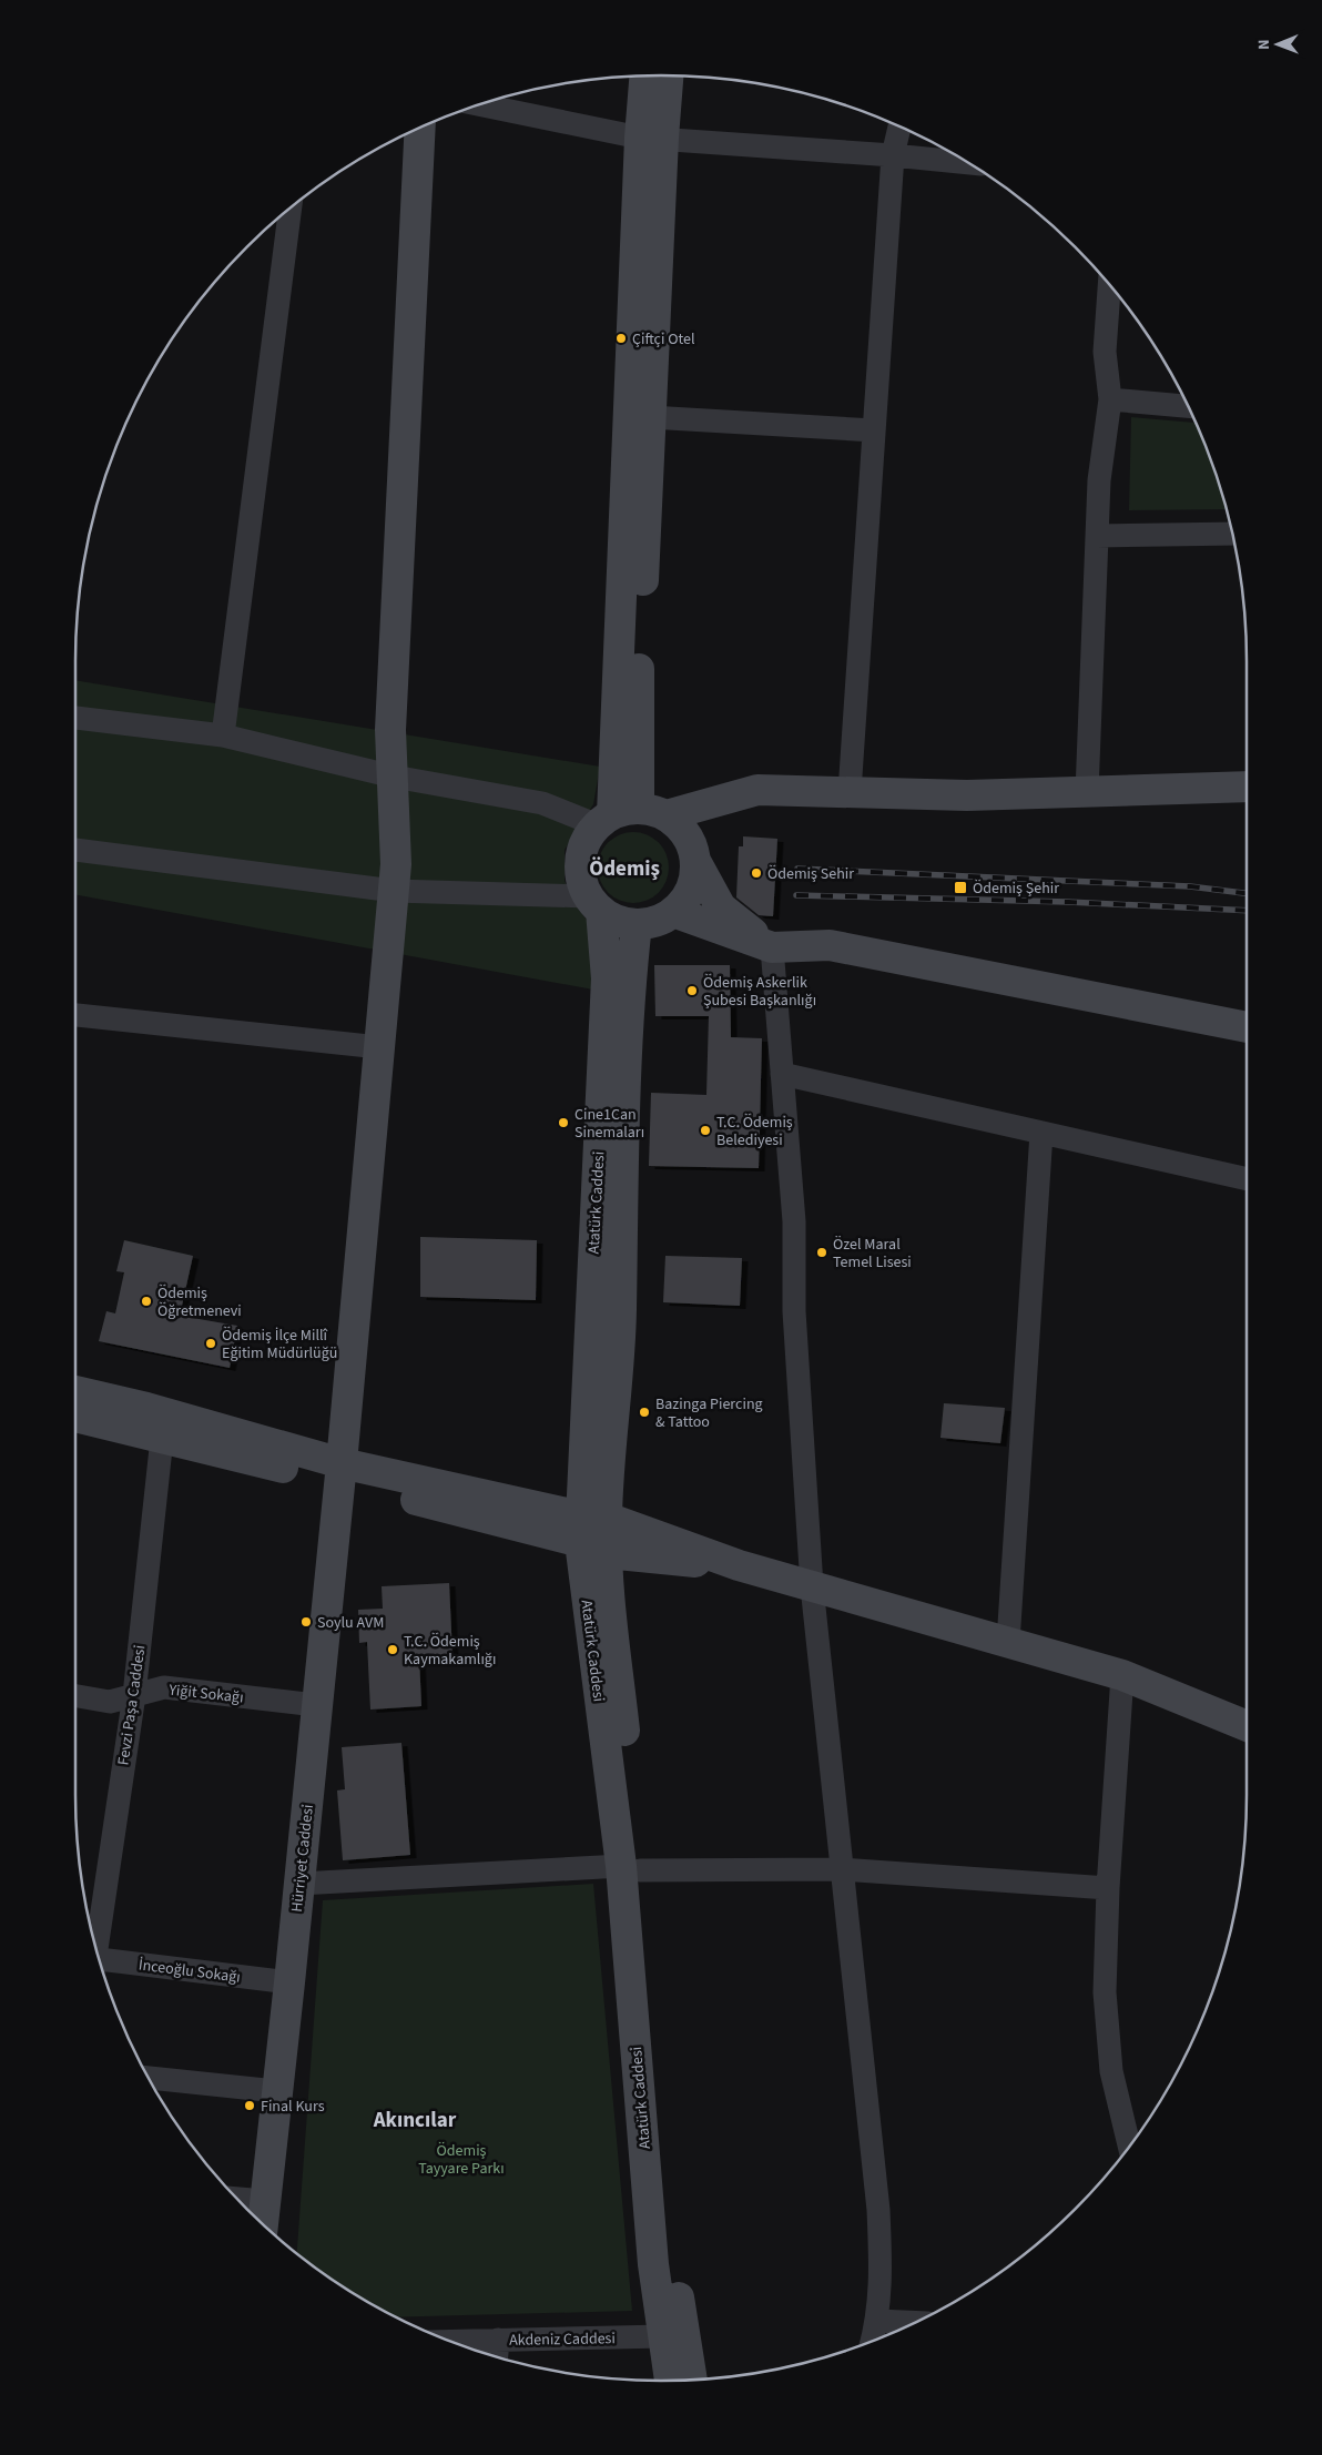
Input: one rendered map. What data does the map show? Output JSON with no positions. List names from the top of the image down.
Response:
{
  "streets": {
    "street": [
      "Atatürk Caddesi",
      "Yiğit Sokağı",
      "Fevzi Paşa Caddesi",
      "Hürriyet Caddesi",
      "İnceoğlu Sokağı",
      "Akdeniz Caddesi"
    ]
  },
  "crossings": [
    ["Atatürk Caddesi", "Akdeniz Caddesi"],
    ["Yiğit Sokağı", "Fevzi Paşa Caddesi"],
    ["Yiğit Sokağı", "Hürriyet Caddesi"],
    ["Hürriyet Caddesi", "İnceoğlu Sokağı"]
  ],
  "districts": ["Ödemiş", "Akıncılar"],
  "parks": ["Ödemiş Tayyare Parkı"],
  "places": {
    "other": [
      "Çiftçi Otel",
      "Ödemiş Sehir",
      "Ödemiş Askerlik Şubesi Başkanlığı",
      "Cine1Can Sinemaları",
      "T.C. Ödemiş Belediyesi",
      "Özel Maral Temel Lisesi",
      "Ödemiş Öğretmenevi",
      "Ödemiş İlçe Millî Eğitim Müdürlüğü",
      "Bazinga Piercing & Tattoo",
      "Soylu AVM",
      "T.C. Ödemiş Kaymakamlığı",
      "Final Kurs"
    ],
    "transit": ["Ödemiş Şehir"]
  },
  "north": "left"
}
